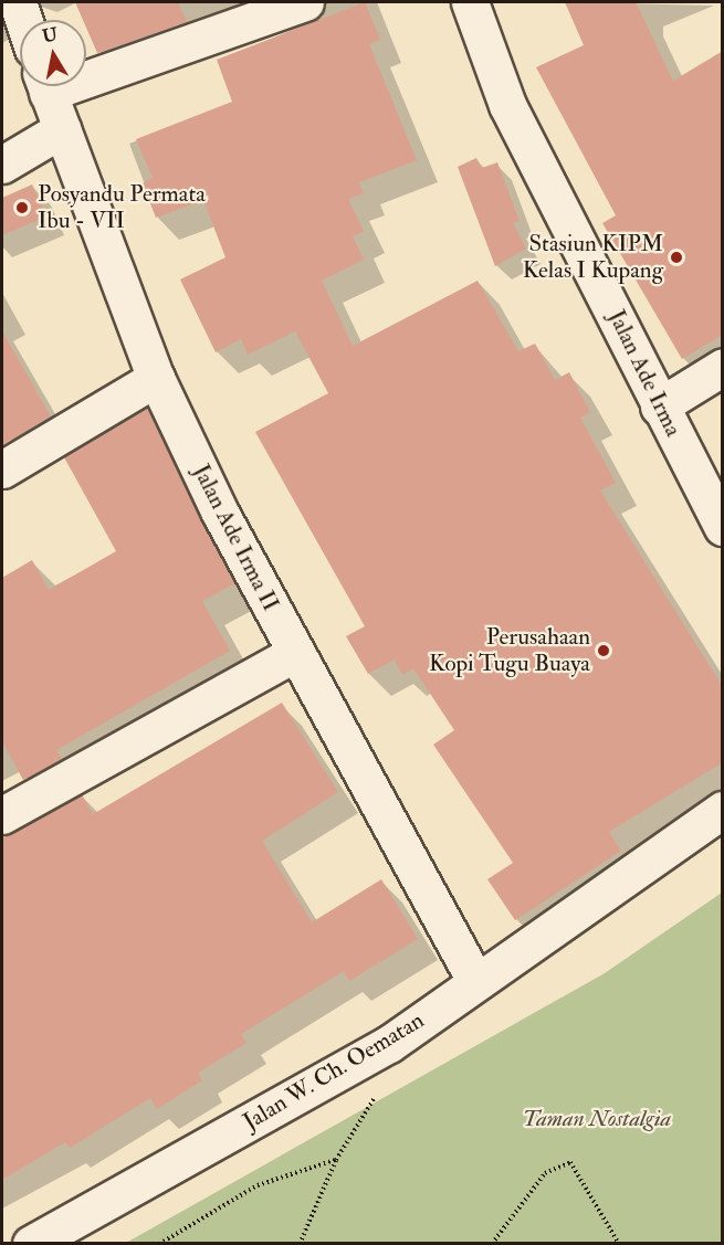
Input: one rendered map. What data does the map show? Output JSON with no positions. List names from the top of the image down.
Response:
{
  "streets": {
    "street": ["Jalan Ade Irma", "Jalan Ade Irma II", "Jalan W. Ch. Oematan"]
  },
  "crossings": [
    ["Jalan Ade Irma II", "Jalan W. Ch. Oematan"]
  ],
  "parks": ["Taman Nostalgia"],
  "places": ["Posyandu Permata Ibu - VII", "Stasiun KIPM Kelas I Kupang", "Perusahaan Kopi Tugu Buaya"],
  "north": "top"
}
